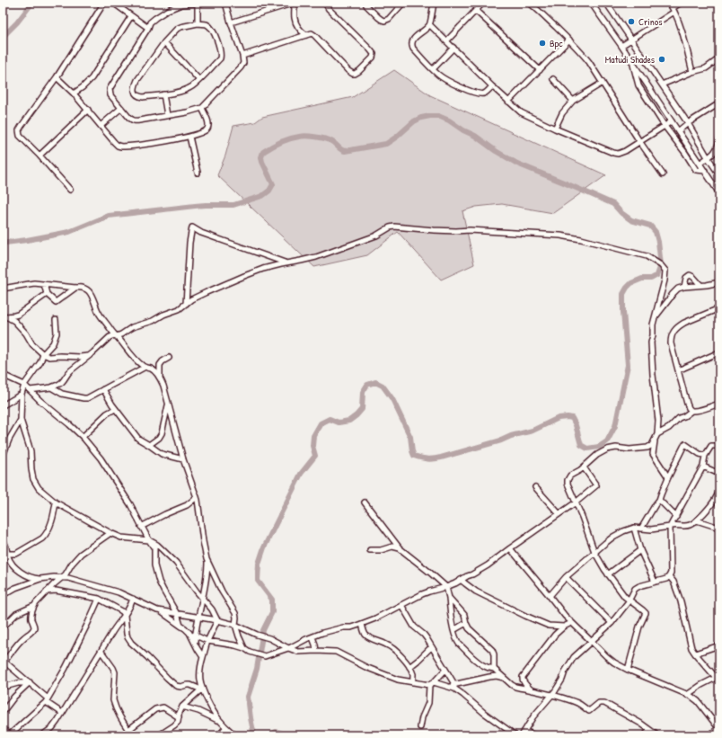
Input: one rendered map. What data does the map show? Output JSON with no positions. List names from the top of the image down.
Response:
{
  "places": ["Crinos", "Bpc", "Matudi Shades"]
}
